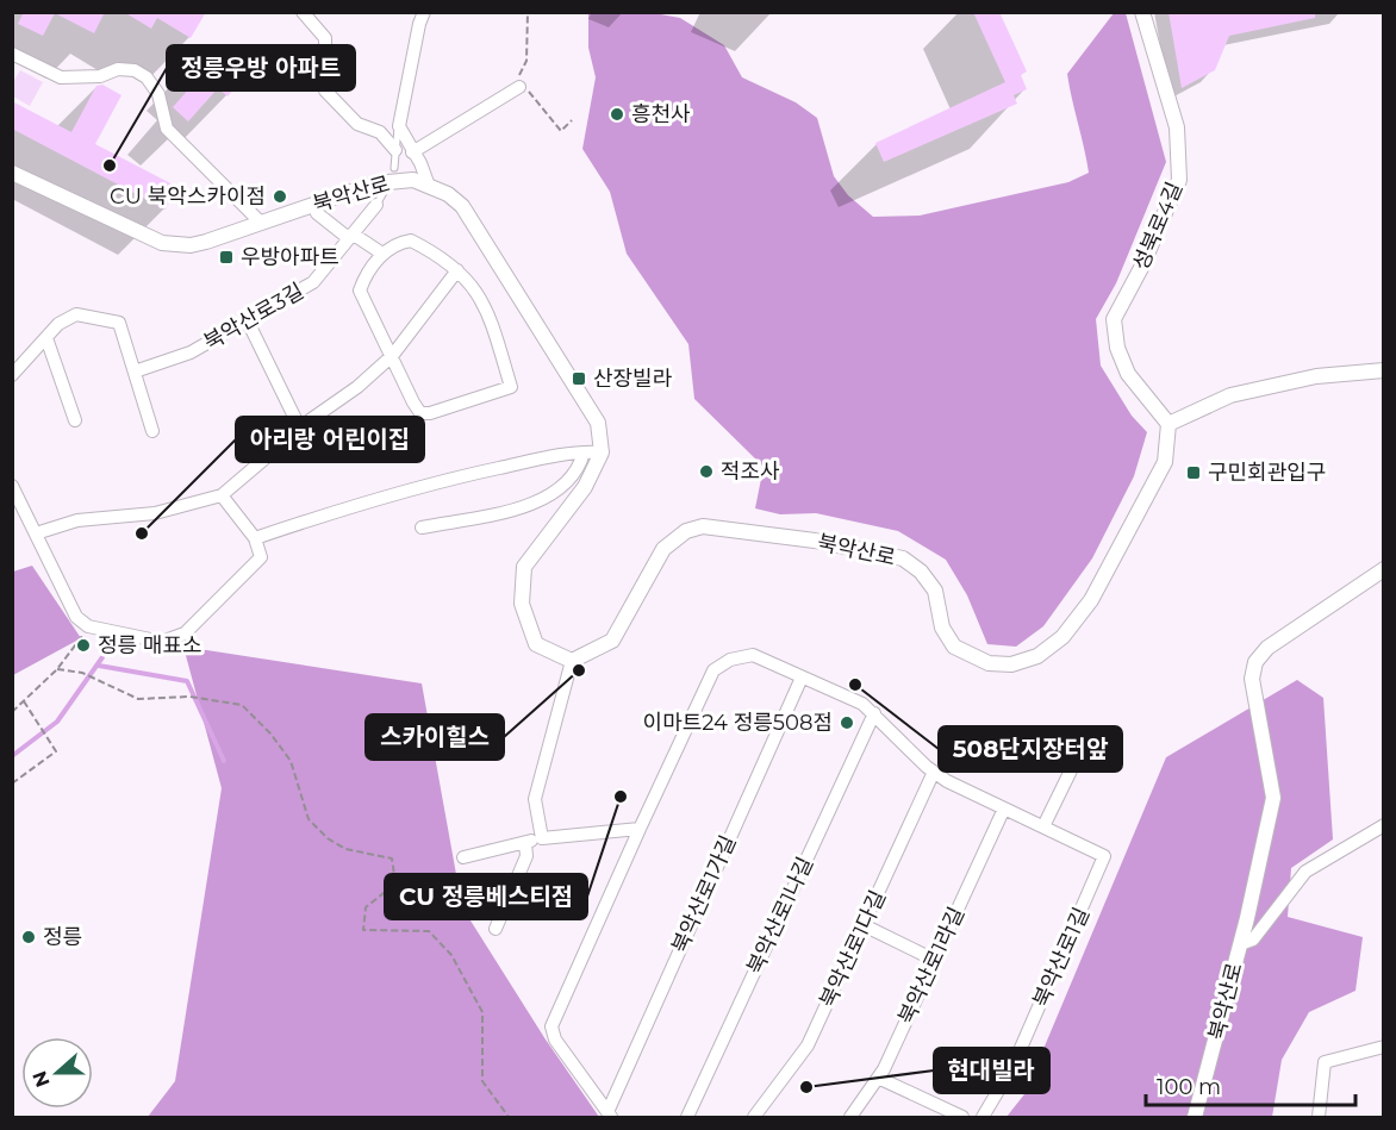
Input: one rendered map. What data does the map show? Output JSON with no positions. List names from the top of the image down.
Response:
{
  "streets": {
    "street": [
      "북악산로",
      "성북로4길",
      "북악산로3길",
      "북악산로1가길",
      "북악산로1나길",
      "북악산로1다길",
      "북악산로1길",
      "북악산로1라길"
    ]
  },
  "crossings": [
    ["북악산로", "성북로4길"],
    ["북악산로1가길", "북악산로1길"],
    ["북악산로1나길", "북악산로1길"],
    ["북악산로1다길", "북악산로1길"],
    ["북악산로1길", "북악산로1라길"]
  ],
  "places": {
    "other": [
      "흥천사",
      "정릉우방 아파트",
      "CU 북악스카이점",
      "적조사",
      "아리랑 어린이집",
      "정릉 매표소",
      "스카이힐스",
      "508단지장터앞",
      "이마트24 정릉508점",
      "CU 정릉베스티점",
      "정릉",
      "현대빌라"
    ],
    "transit": ["우방아파트", "산장빌라", "구민회관입구"]
  },
  "scale_bar": "100 m",
  "north": "left"
}
